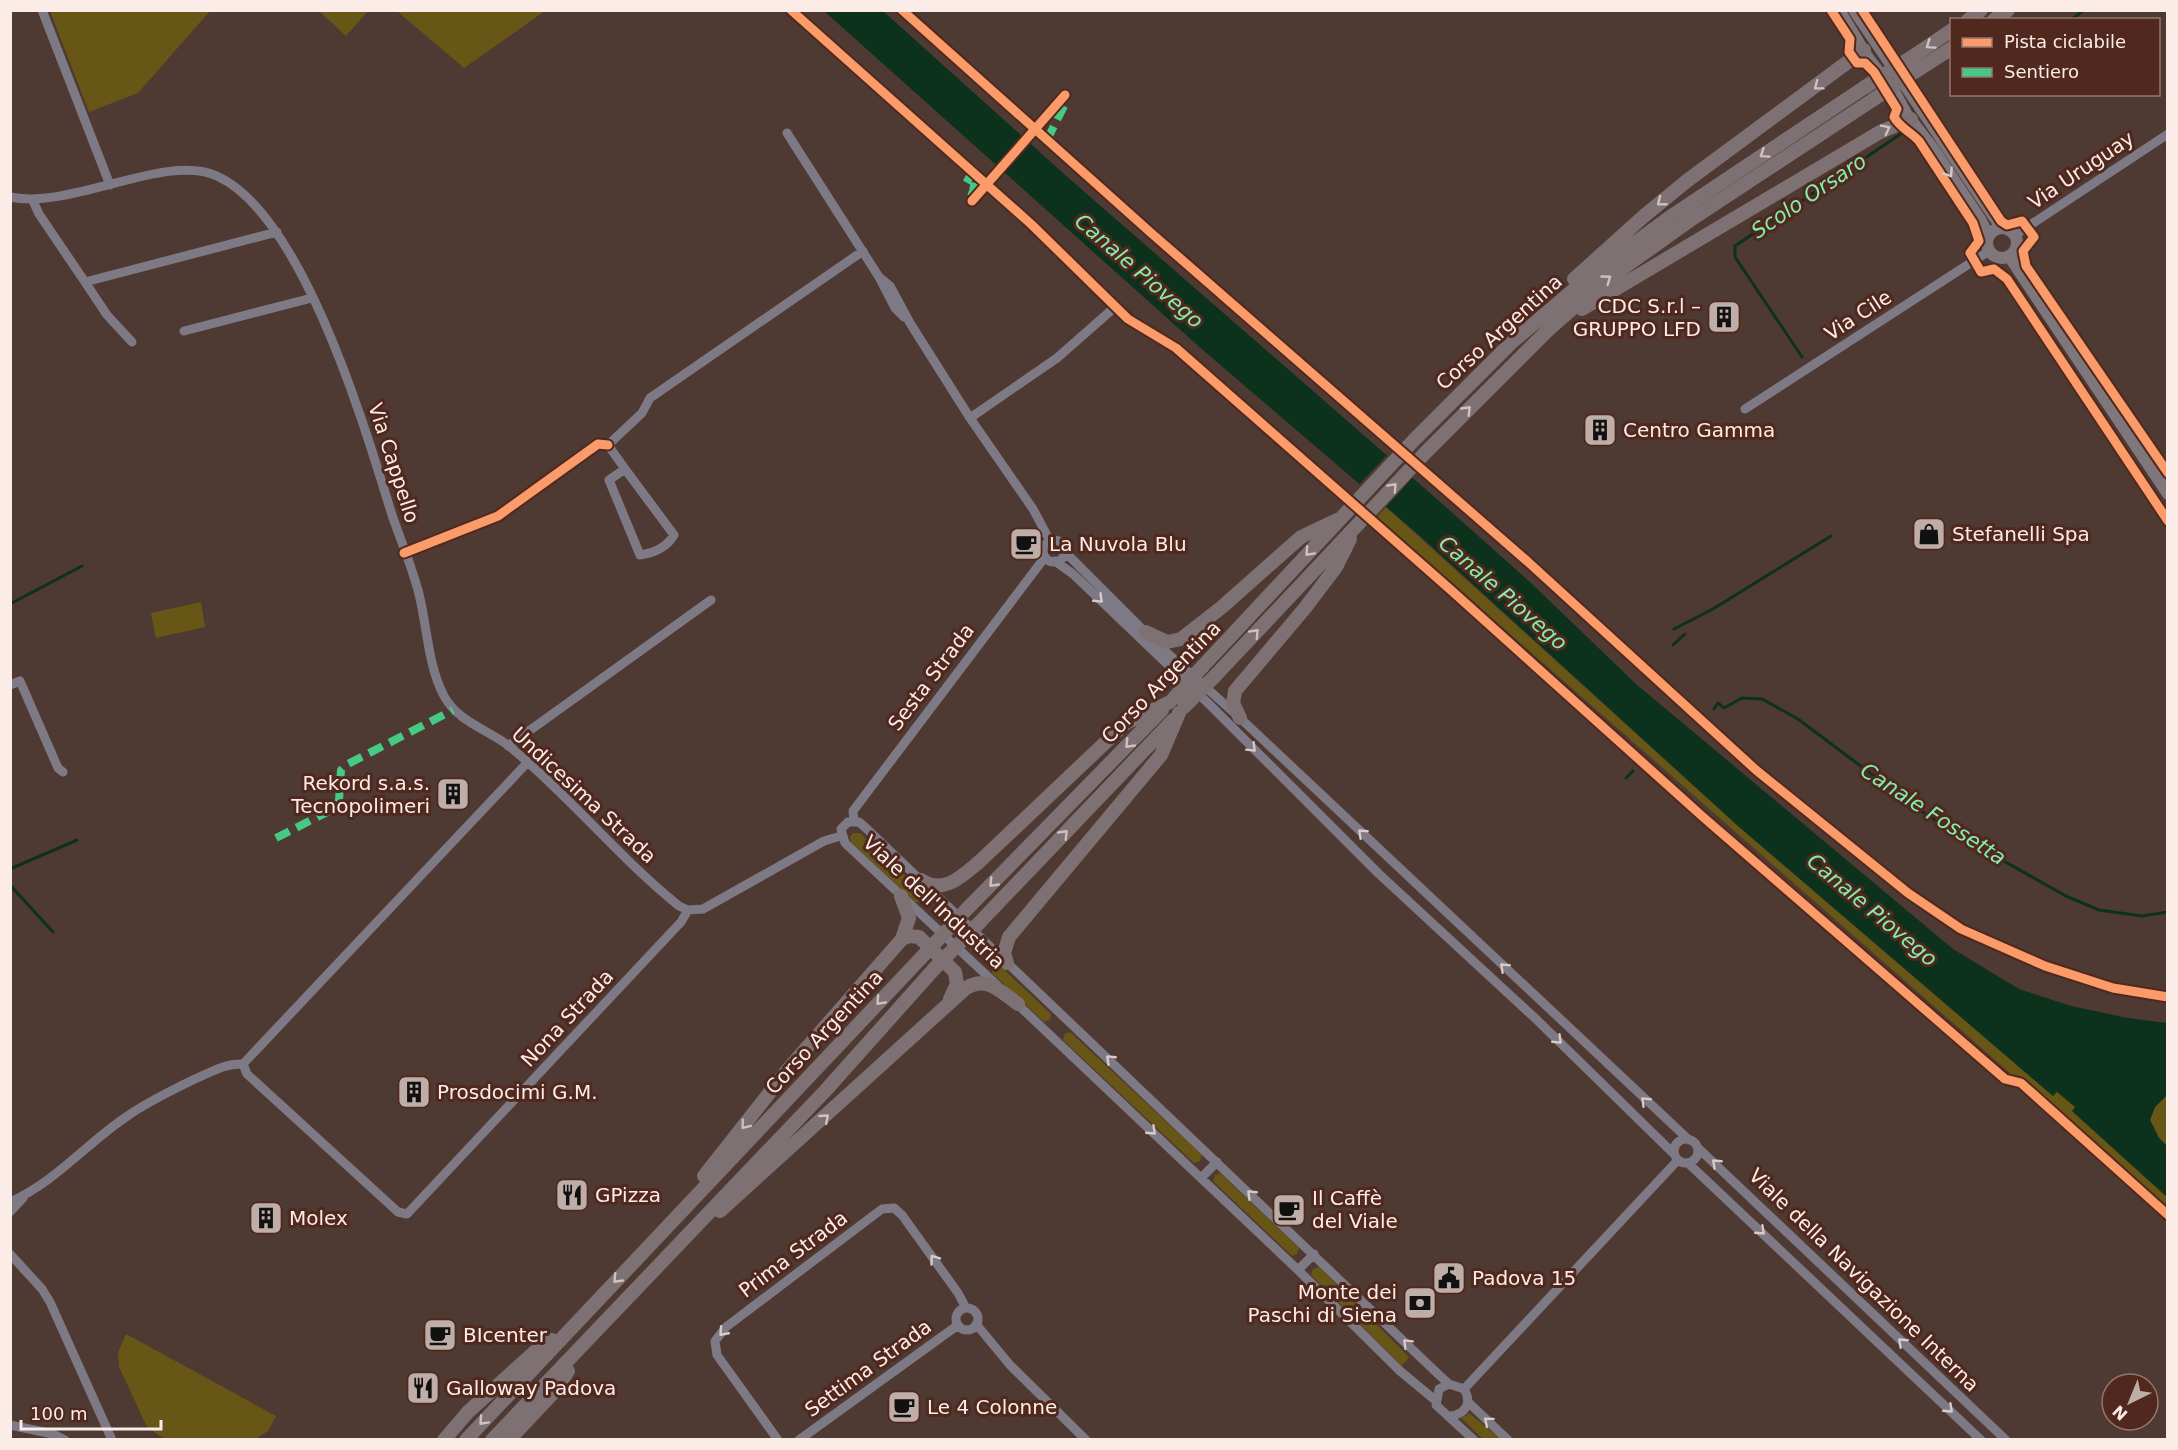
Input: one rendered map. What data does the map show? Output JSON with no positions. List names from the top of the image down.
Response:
{
  "streets": {
    "highway": ["Corso Argentina"],
    "street": [
      "Via Uruguay",
      "Via Cile",
      "Via Cappello",
      "Sesta Strada",
      "Undicesima Strada",
      "Viale dell'Industria",
      "Nona Strada",
      "Prima Strada",
      "Viale della Navigazione Interna",
      "Settima Strada"
    ]
  },
  "crossings": [
    ["Via Uruguay", "Via Cile"],
    ["Via Cappello", "Undicesima Strada"],
    ["Sesta Strada", "Viale dell'Industria"],
    ["Sesta Strada", "Viale della Navigazione Interna"],
    ["Undicesima Strada", "Nona Strada"],
    ["Prima Strada", "Settima Strada"]
  ],
  "water": ["Scolo Orsaro", "Canale Piovego", "Canale Fossetta"],
  "places": {
    "building": [
      "CDC S.r.l – GRUPPO LFD",
      "Centro Gamma",
      "Rekord s.a.s. Tecnopolimeri",
      "Prosdocimi G.M.",
      "Molex"
    ],
    "shop": ["Stefanelli Spa"],
    "cafe": [
      "La Nuvola Blu",
      "Il Caffè del Viale",
      "BIcenter",
      "Le 4 Colonne"
    ],
    "restaurant": ["GPizza", "Galloway Padova"],
    "public building": ["Padova 15"],
    "bank": ["Monte dei Paschi di Siena"]
  },
  "legend": ["Pista ciclabile", "Sentiero"],
  "scale_bar": "100 m",
  "north": "bottom left"
}
